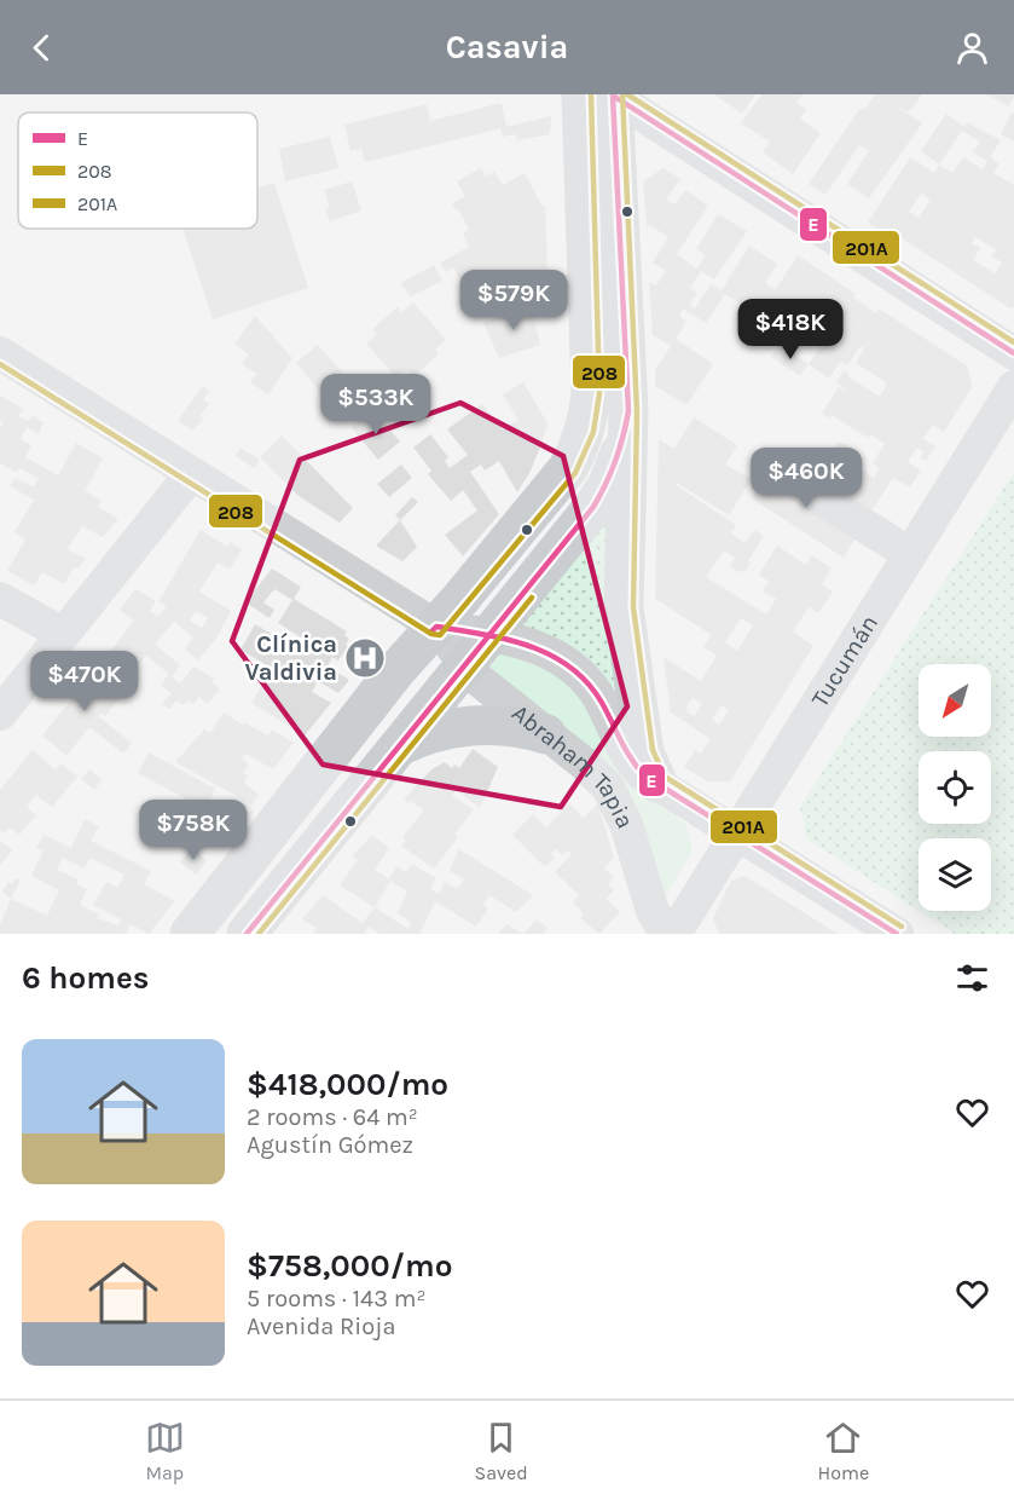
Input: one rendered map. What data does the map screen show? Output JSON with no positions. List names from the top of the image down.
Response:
{
  "streets": {
    "street": ["Tucumán", "Abraham Tapia"]
  },
  "places": {
    "hospital": ["Clínica Valdivia"]
  },
  "lines": ["transit line 208", "transit line 201A", "transit line E"],
  "legend": ["E", "208", "201A"],
  "north": "bottom left",
  "page": {
    "header": "Casavia",
    "price": [
      "$579K",
      "$418K",
      "$533K",
      "$460K",
      "$470K",
      "$758K"
    ],
    "heading": "6 homes",
    "list": [
      {
        "name": "$418,000/mo",
        "note": "2 rooms · 64 m² · Agustín Gómez"
      },
      {
        "name": "$758,000/mo",
        "note": "5 rooms · 143 m² · Avenida Rioja"
      }
    ],
    "tabs": ["Map", "Saved", "Home"]
  }
}
